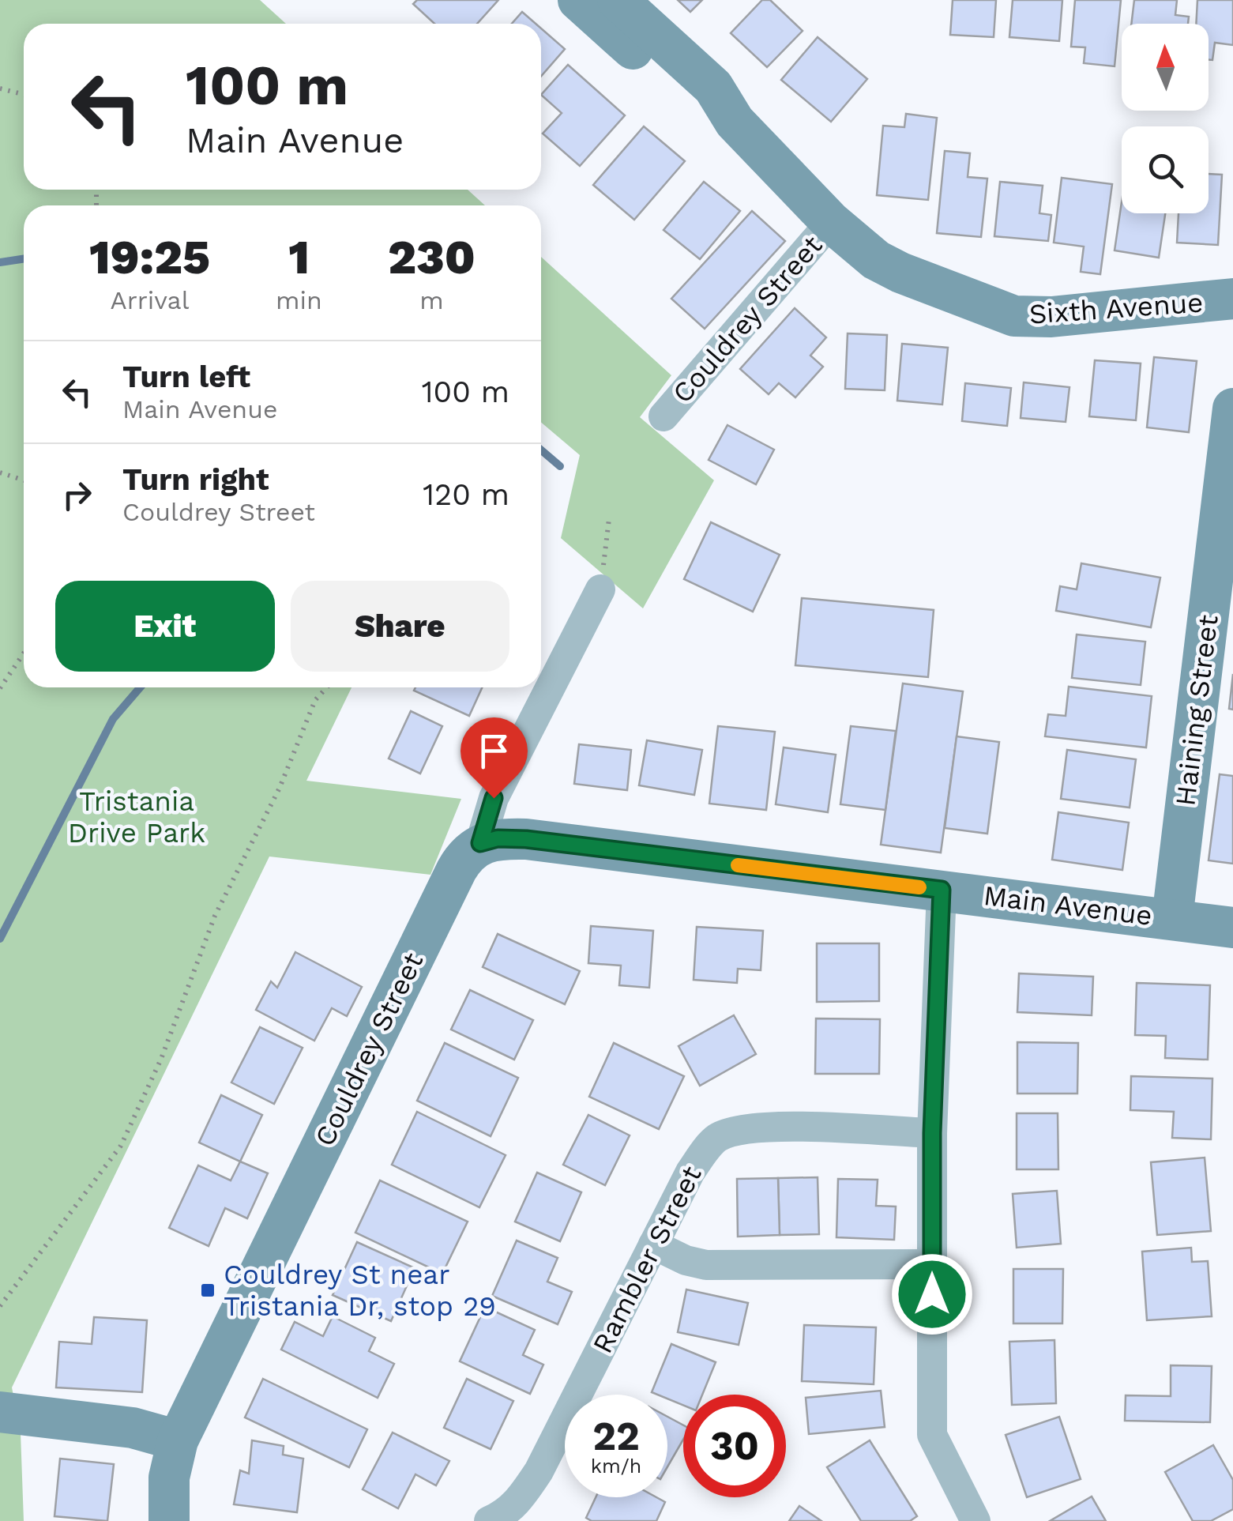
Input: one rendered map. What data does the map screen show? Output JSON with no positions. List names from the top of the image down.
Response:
{
  "streets": {
    "street": [
      "Sixth Avenue",
      "Couldrey Street",
      "Haining Street",
      "Main Avenue",
      "Rambler Street"
    ]
  },
  "crossings": [
    ["Sixth Avenue", "Couldrey Street"],
    ["Couldrey Street", "Main Avenue"],
    ["Haining Street", "Main Avenue"]
  ],
  "parks": ["Tristania Drive Park"],
  "places": {
    "transit": ["Couldrey St near Tristania Dr, stop 29"]
  },
  "north": "top",
  "page": {
    "turn": ["100 m", "Main Avenue"],
    "eta": [
      "19:25",
      "Arrival",
      "1",
      "min",
      "230",
      "m"
    ],
    "list": [
      {
        "name": "Turn left",
        "note": "Main Avenue",
        "value": "100 m"
      },
      {
        "name": "Turn right",
        "note": "Couldrey Street",
        "value": "120 m"
      }
    ],
    "buttons": ["Exit", "Share"],
    "speed": "22 km/h",
    "limit": "30"
  }
}
